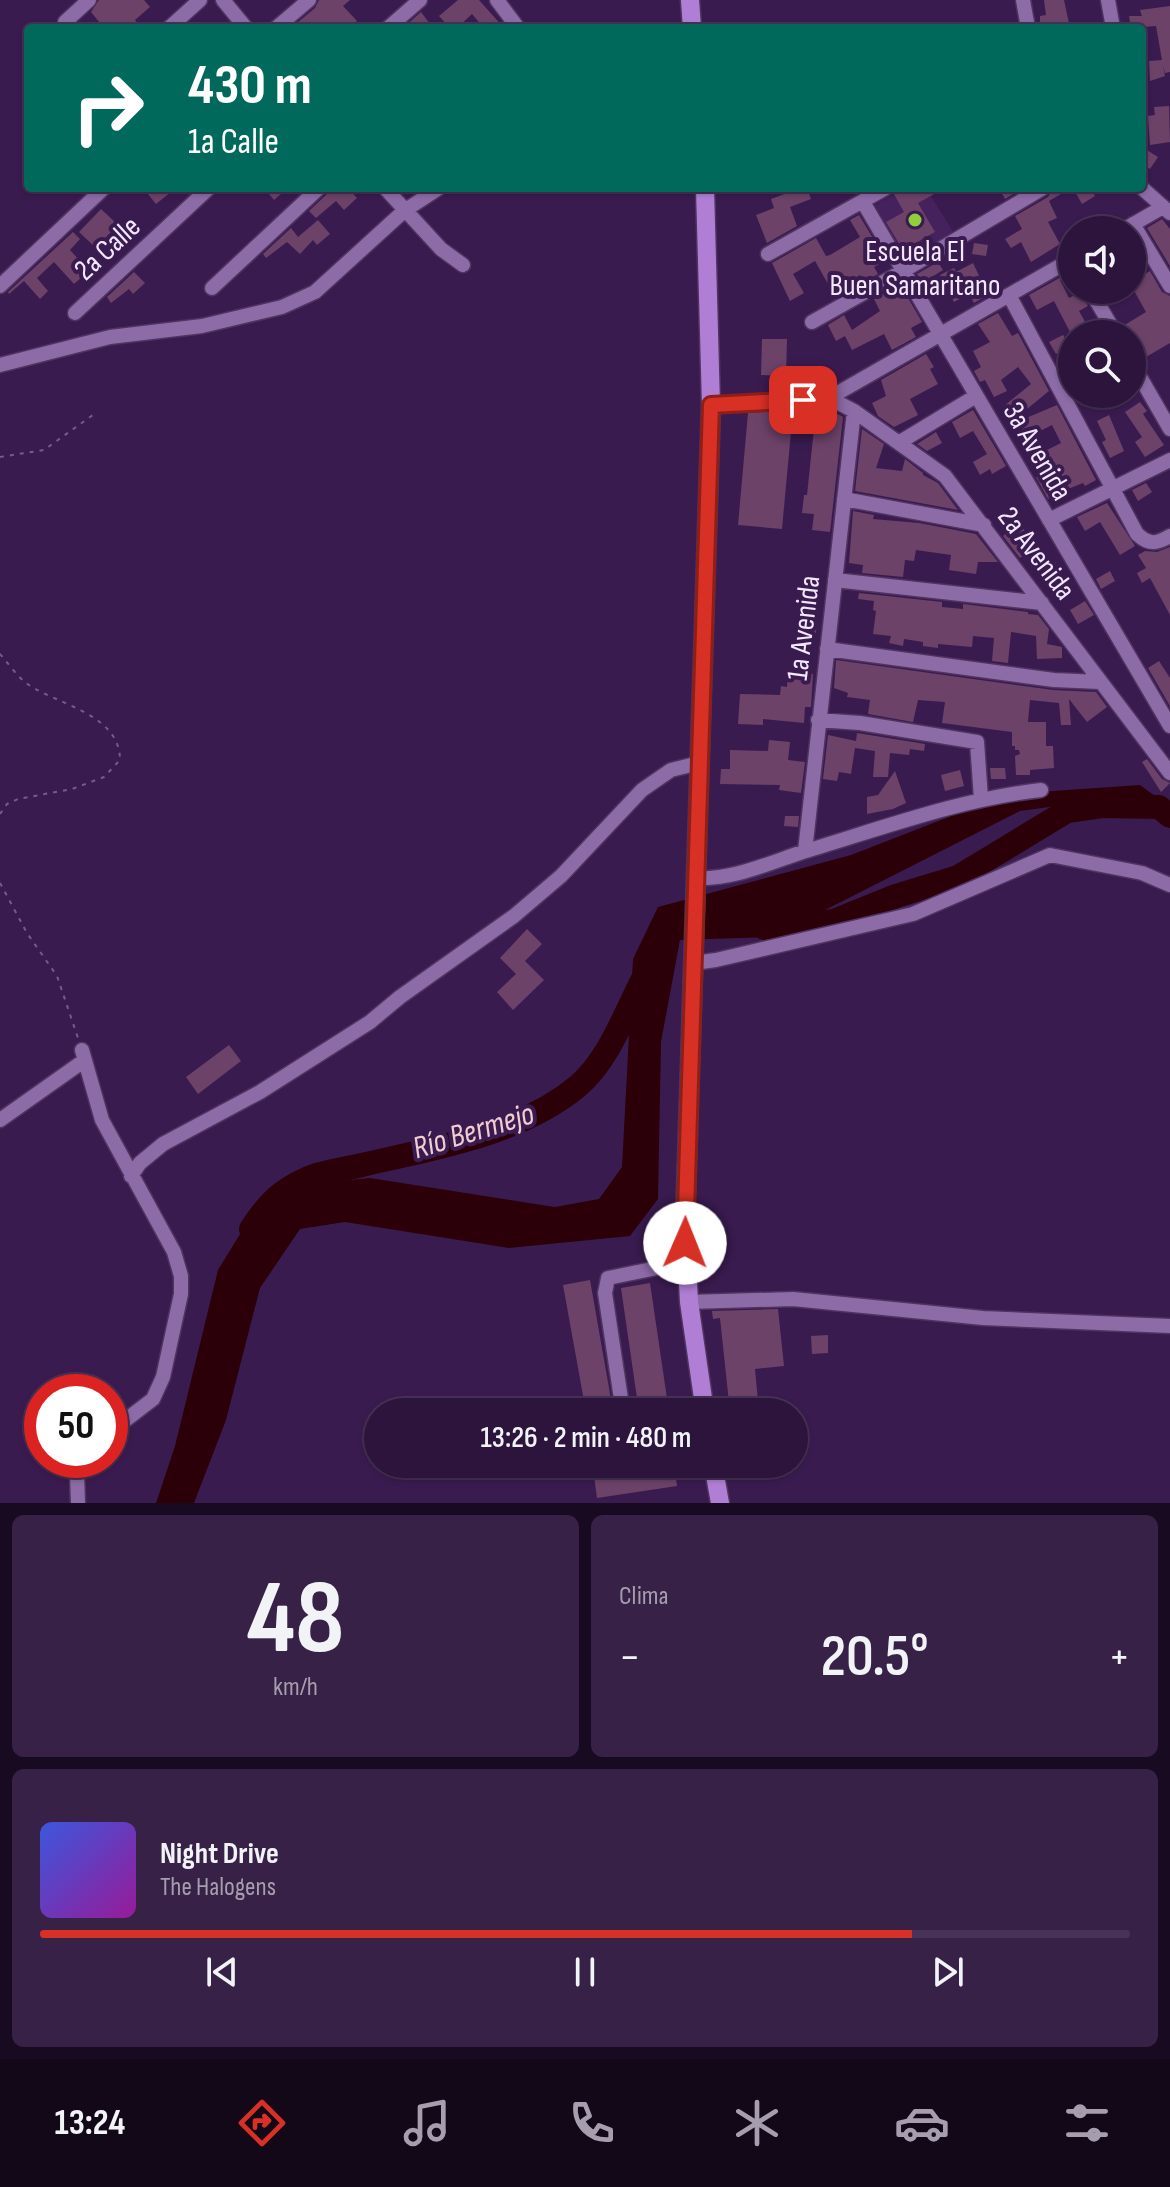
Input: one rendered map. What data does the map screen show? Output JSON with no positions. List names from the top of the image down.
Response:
{
  "streets": {
    "street": [
      "2a Calle",
      "3a Avenida",
      "2a Avenida",
      "1a Avenida"
    ]
  },
  "crossings": [
    ["2a Avenida", "1a Avenida"]
  ],
  "water": ["Río Bermejo"],
  "places": ["Escuela El Buen Samaritano"],
  "page": {
    "turn": ["430 m", "1a Calle"],
    "limit": "50",
    "trip": "13:26 · 2 min · 480 m",
    "tile": [
      ["48", "km/h"],
      "Clima"
    ],
    "heat": ["−", "20.5°", "+"],
    "song": ["Night Drive", "The Halogens"],
    "tabs": "13:24"
  }
}
